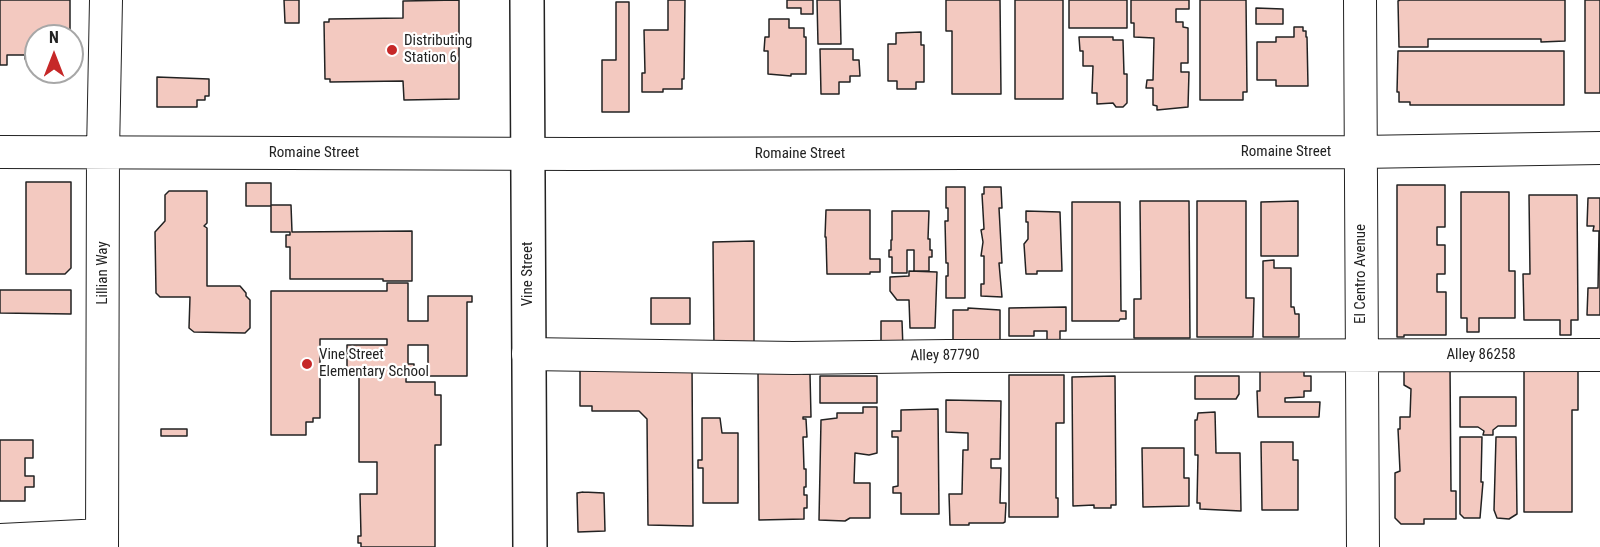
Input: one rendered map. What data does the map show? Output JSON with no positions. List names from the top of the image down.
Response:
{
  "streets": {
    "main road": ["Vine Street"],
    "street": [
      "Romaine Street",
      "Lillian Way",
      "El Centro Avenue",
      "Alley 86258",
      "Alley 87790"
    ]
  },
  "crossings": [
    ["Romaine Street", "Lillian Way"],
    ["Romaine Street", "Vine Street"],
    ["Romaine Street", "El Centro Avenue"],
    ["Vine Street", "Alley 87790"],
    ["El Centro Avenue", "Alley 86258"],
    ["El Centro Avenue", "Alley 87790"],
    ["Alley 86258", "Alley 87790"]
  ],
  "places": ["Distributing Station 6", "Vine Street Elementary School"],
  "north": "top"
}
